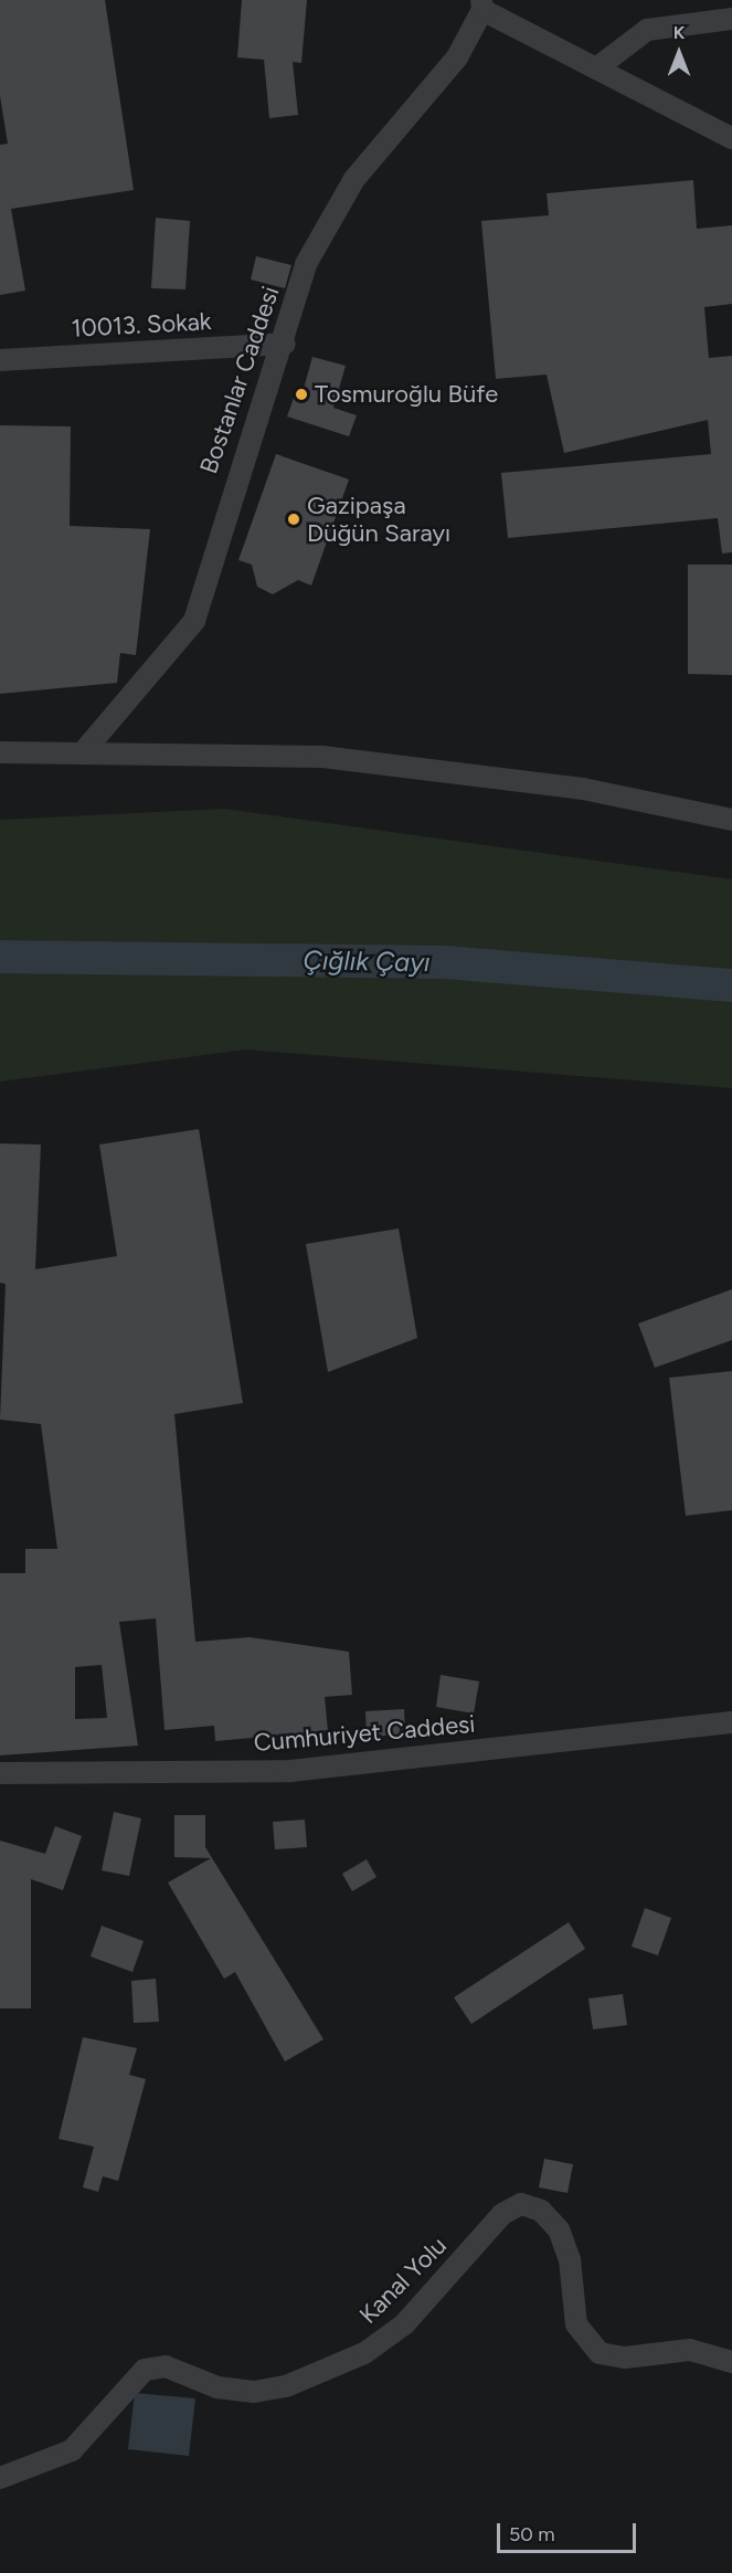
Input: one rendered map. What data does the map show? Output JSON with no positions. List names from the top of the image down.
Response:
{
  "streets": {
    "street": [
      "10013. Sokak",
      "Bostanlar Caddesi",
      "Cumhuriyet Caddesi",
      "Kanal Yolu"
    ]
  },
  "crossings": [
    ["10013. Sokak", "Bostanlar Caddesi"]
  ],
  "water": ["Çığlık Çayı"],
  "places": ["Tosmuroğlu Büfe", "Gazipaşa Düğün Sarayı"],
  "scale_bar": "50 m",
  "north": "top"
}
